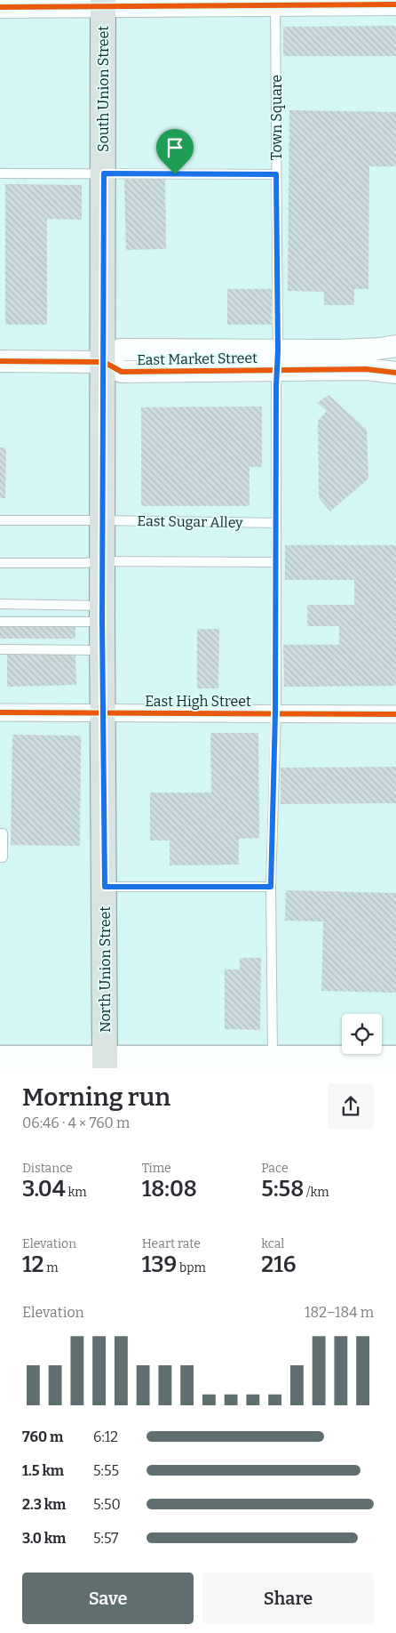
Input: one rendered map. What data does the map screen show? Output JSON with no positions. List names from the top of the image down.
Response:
{
  "streets": {
    "main road": ["South Union Street", "North Union Street"],
    "street": ["East Market Street", "East High Street"],
    "lane": ["Town Square", "East Sugar Alley"]
  },
  "crossings": [
    ["South Union Street", "East Market Street"],
    ["South Union Street", "North Union Street"],
    ["Town Square", "East Market Street"],
    ["Town Square", "East Sugar Alley"],
    ["Town Square", "East High Street"],
    ["East Sugar Alley", "North Union Street"],
    ["East High Street", "North Union Street"]
  ],
  "page": {
    "heading": ["Morning run", "06:46 · 4 × 760 m"],
    "stats": [
      ["Distance", "3.04 km"],
      ["Time", "18:08"],
      ["Pace", "5:58 /km"],
      ["Elevation", "12 m"],
      ["Heart rate", "139 bpm"],
      ["kcal", "216"]
    ],
    "chart": ["Elevation", "182–184 m"],
    "list": [
      {
        "name": "760 m",
        "note": "6:12"
      },
      {
        "name": "1.5 km",
        "note": "5:55"
      },
      {
        "name": "2.3 km",
        "note": "5:50"
      },
      {
        "name": "3.0 km",
        "note": "5:57"
      }
    ],
    "buttons": ["Save", "Share"]
  }
}
